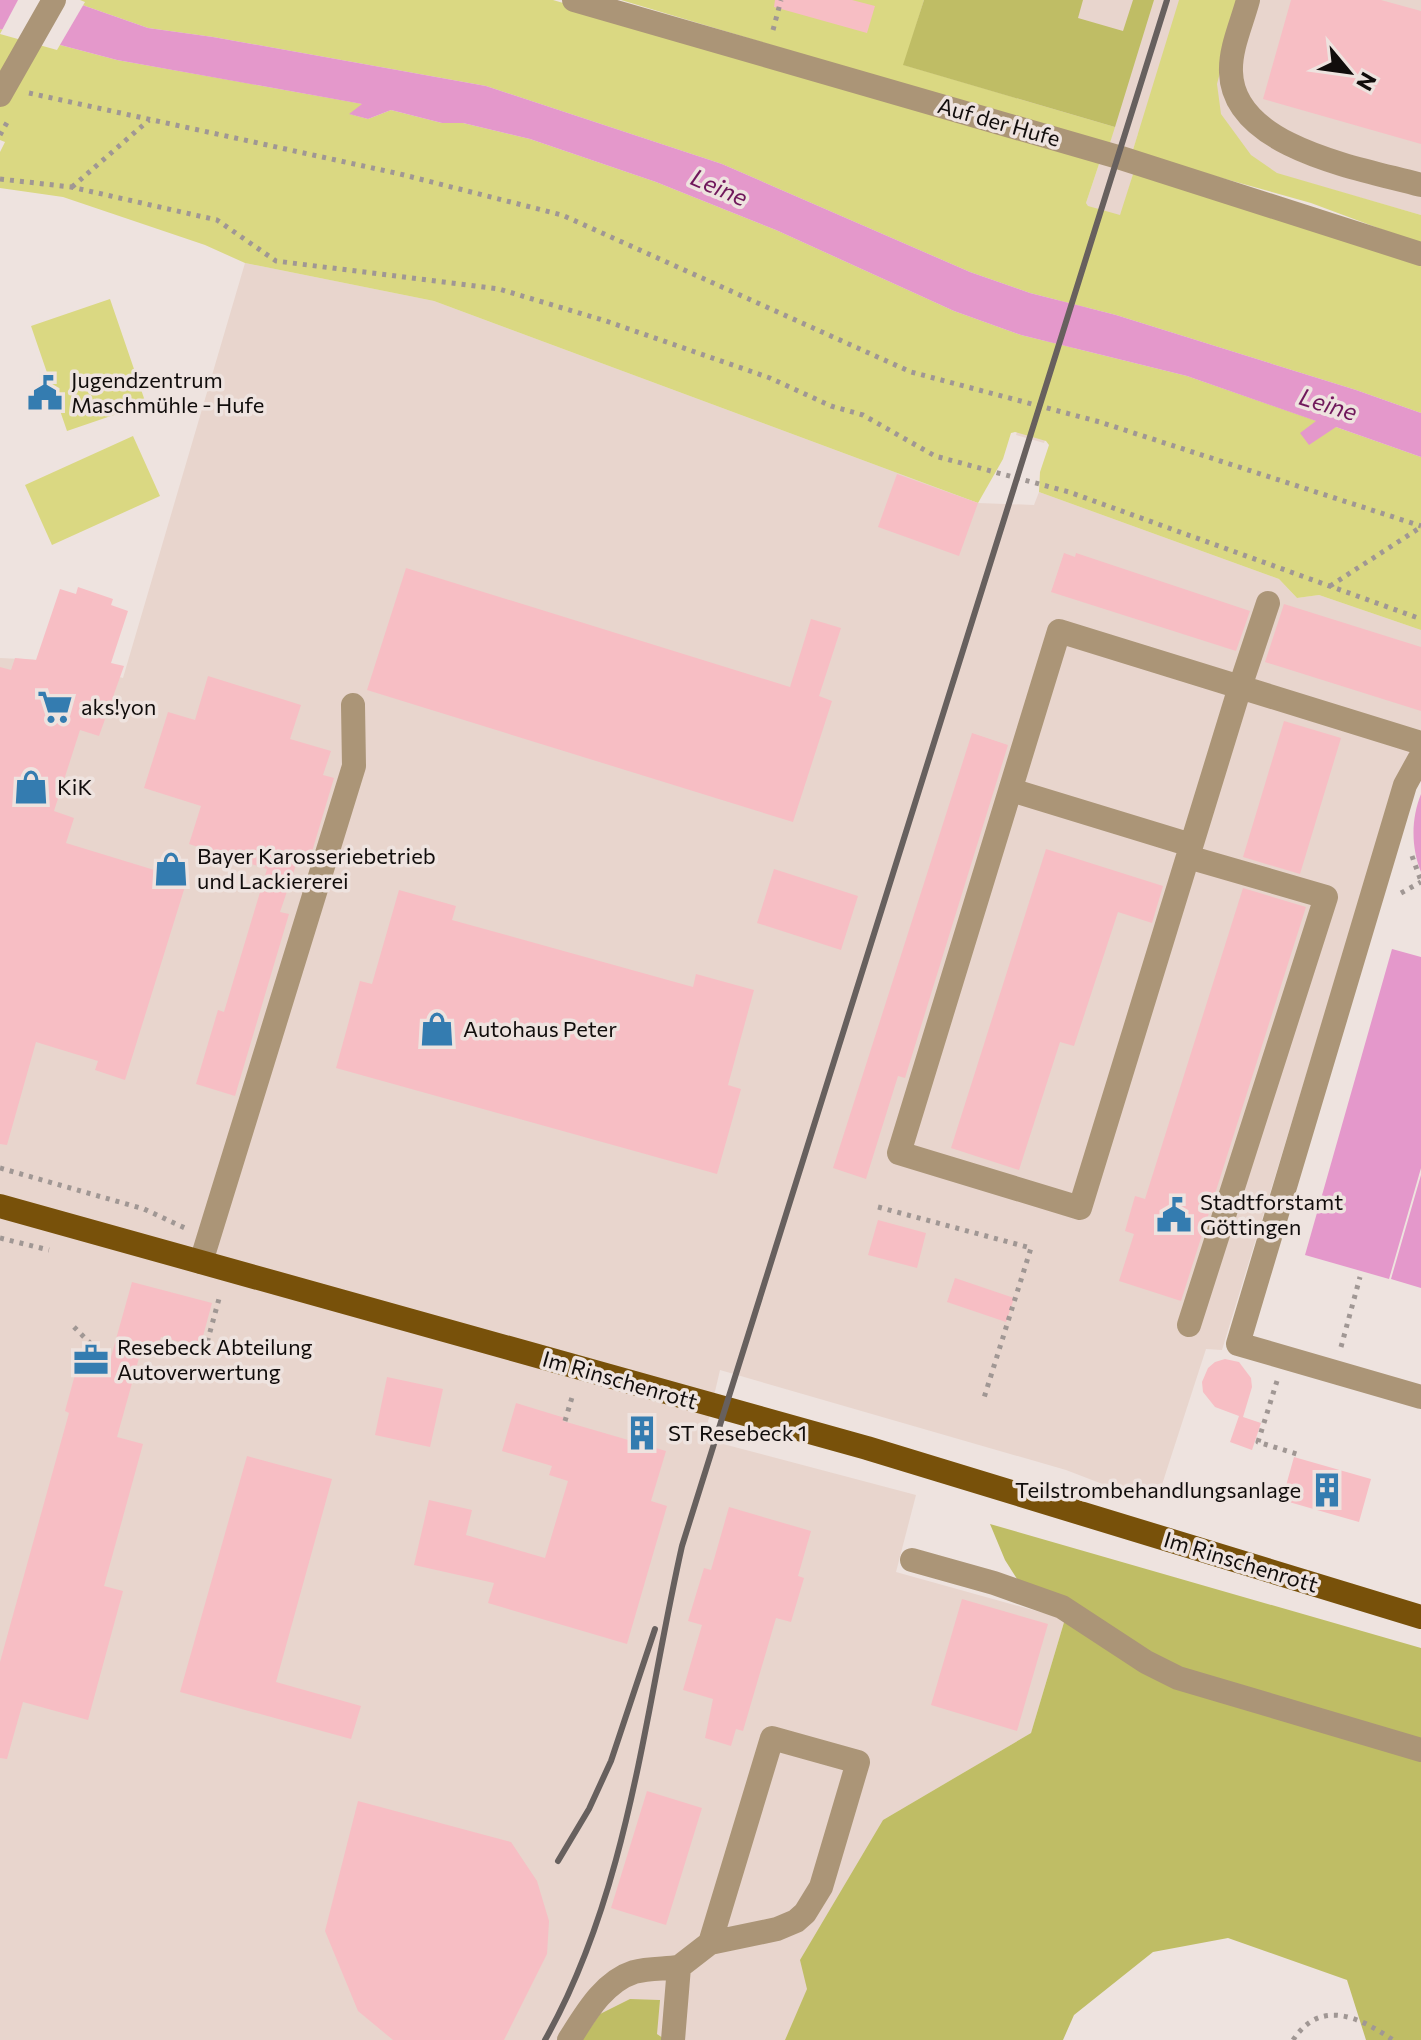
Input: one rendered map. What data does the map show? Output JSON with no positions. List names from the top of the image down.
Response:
{
  "streets": {
    "main road": ["Im Rinschenrott"],
    "street": ["Auf der Hufe"]
  },
  "water": ["Leine"],
  "places": {
    "public building": ["Jugendzentrum Maschmühle - Hufe", "Stadtforstamt Göttingen"],
    "supermarket": ["aks!yon"],
    "shop": ["KiK", "Bayer Karosseriebetrieb und Lackiererei", "Autohaus Peter"],
    "office": ["Resebeck Abteilung Autoverwertung"],
    "building": ["ST Resebeck 1", "Teilstrombehandlungsanlage"]
  },
  "north": "bottom right"
}
